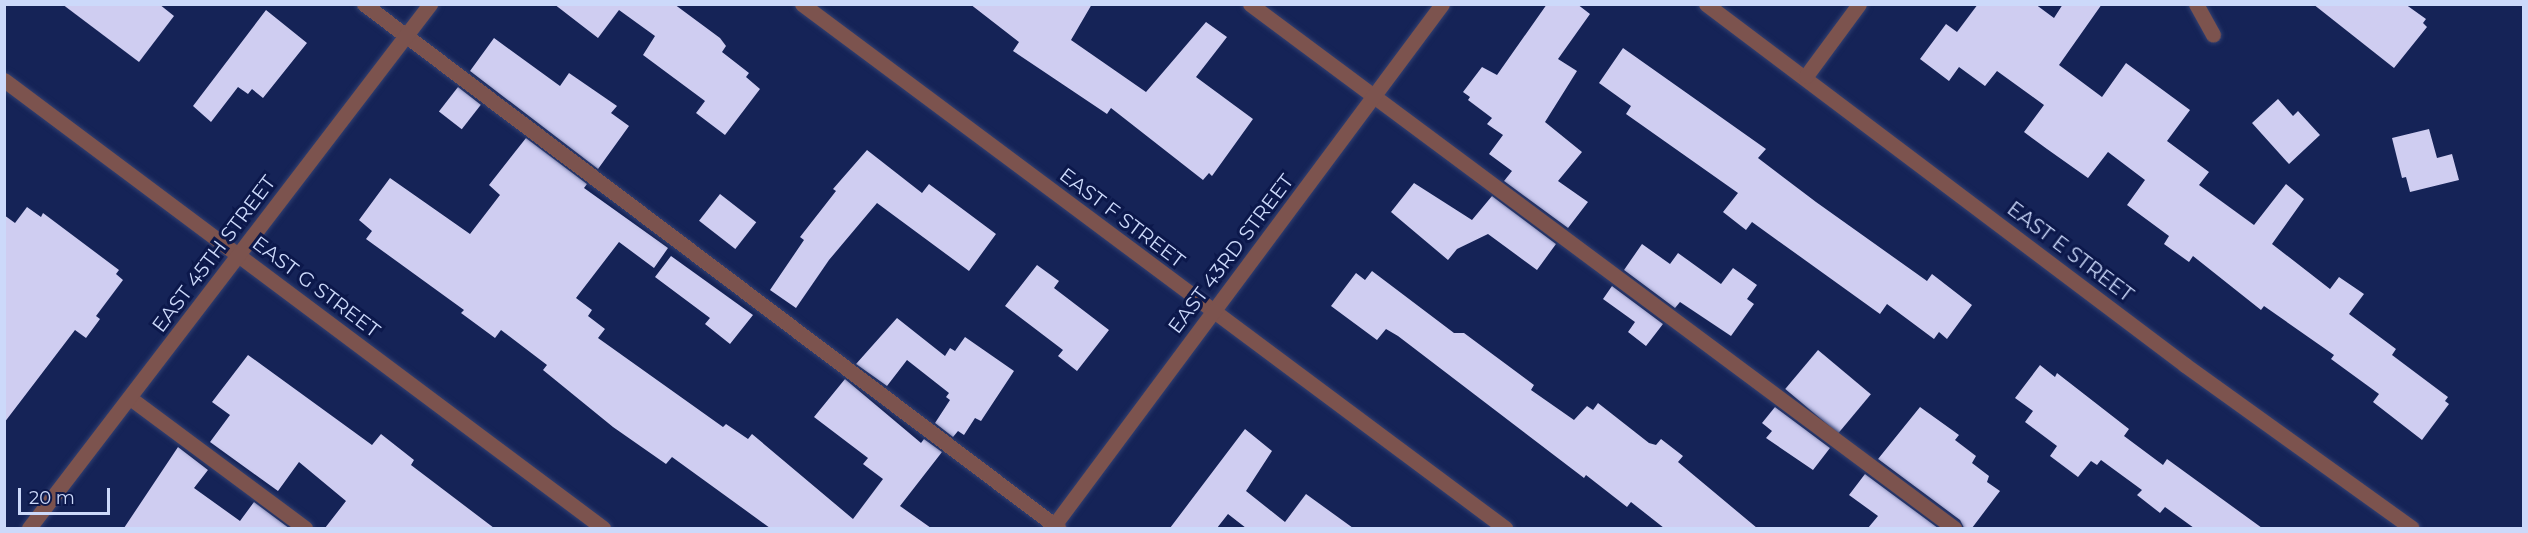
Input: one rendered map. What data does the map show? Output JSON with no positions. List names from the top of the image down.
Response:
{
  "streets": {
    "street": [
      "EAST F STREET",
      "EAST E STREET",
      "EAST 45TH STREET",
      "EAST 43RD STREET",
      "EAST G STREET"
    ]
  },
  "crossings": [
    ["EAST F STREET", "EAST 43RD STREET"],
    ["EAST 45TH STREET", "EAST G STREET"]
  ],
  "scale_bar": "20 m"
}
